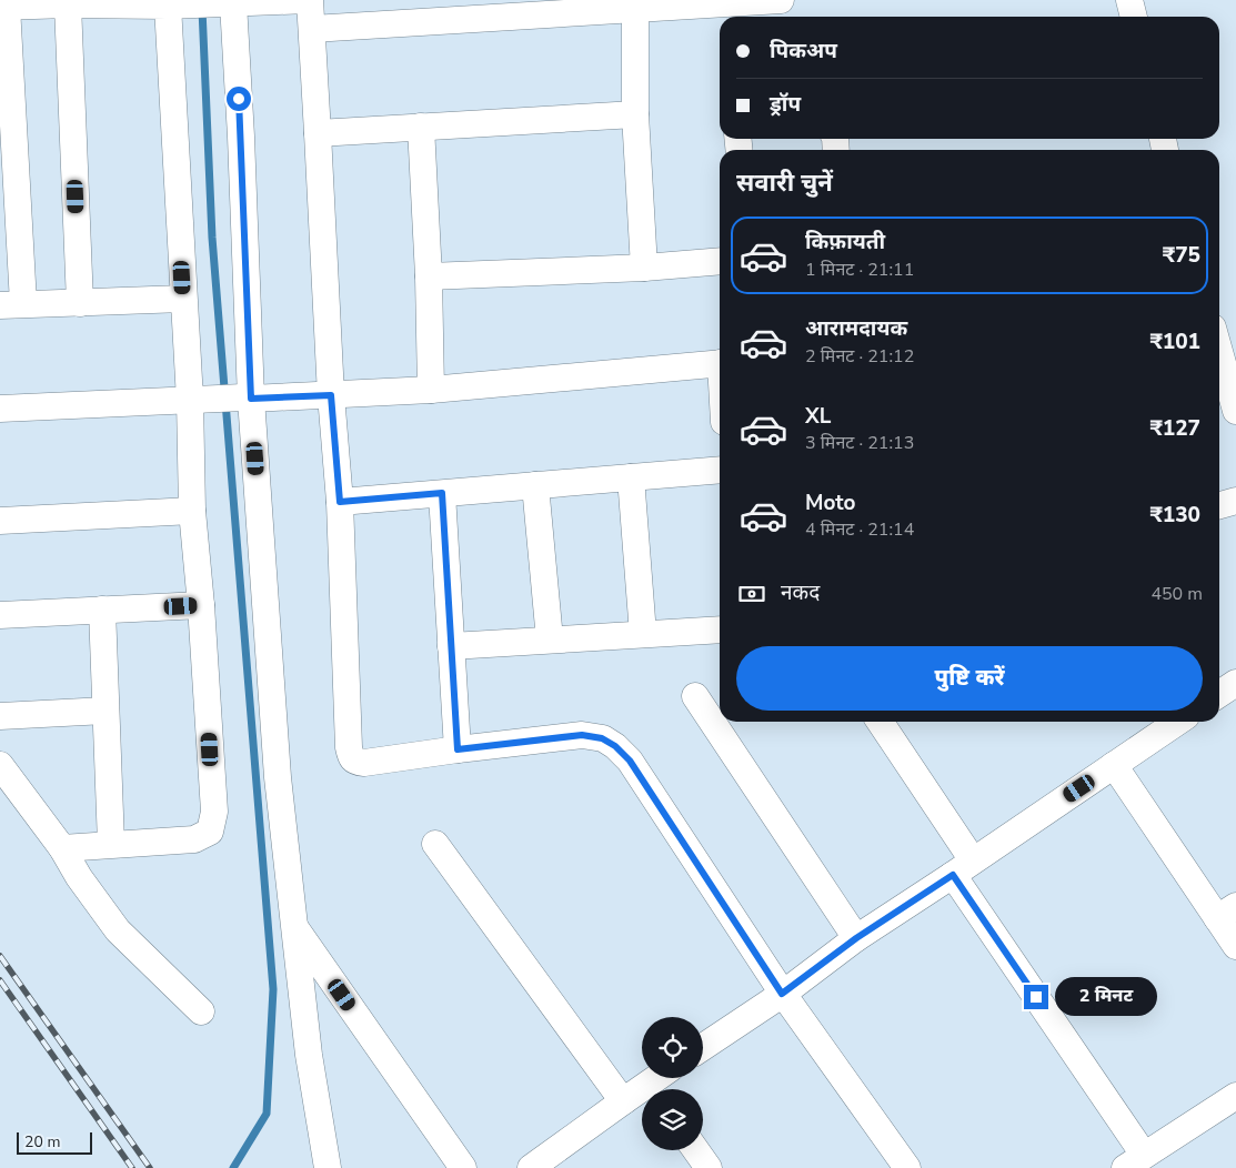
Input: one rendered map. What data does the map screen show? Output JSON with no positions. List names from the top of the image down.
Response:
{
  "scale_bar": "20 m",
  "page": {
    "banner": ["पिकअप", "ड्रॉप"],
    "heading": "सवारी चुनें",
    "list": [
      {
        "name": "किफ़ायती",
        "note": "1 मिनट · 21:11",
        "value": "₹75"
      },
      {
        "name": "आरामदायक",
        "note": "2 मिनट · 21:12",
        "value": "₹101"
      },
      {
        "name": "XL",
        "note": "3 मिनट · 21:13",
        "value": "₹127"
      },
      {
        "name": "Moto",
        "note": "4 मिनट · 21:14",
        "value": "₹130"
      }
    ],
    "pay": ["नकद", "450 m"],
    "buttons": "पुष्टि करें",
    "bubble": "2 मिनट",
    "scale": "20 m"
  }
}
